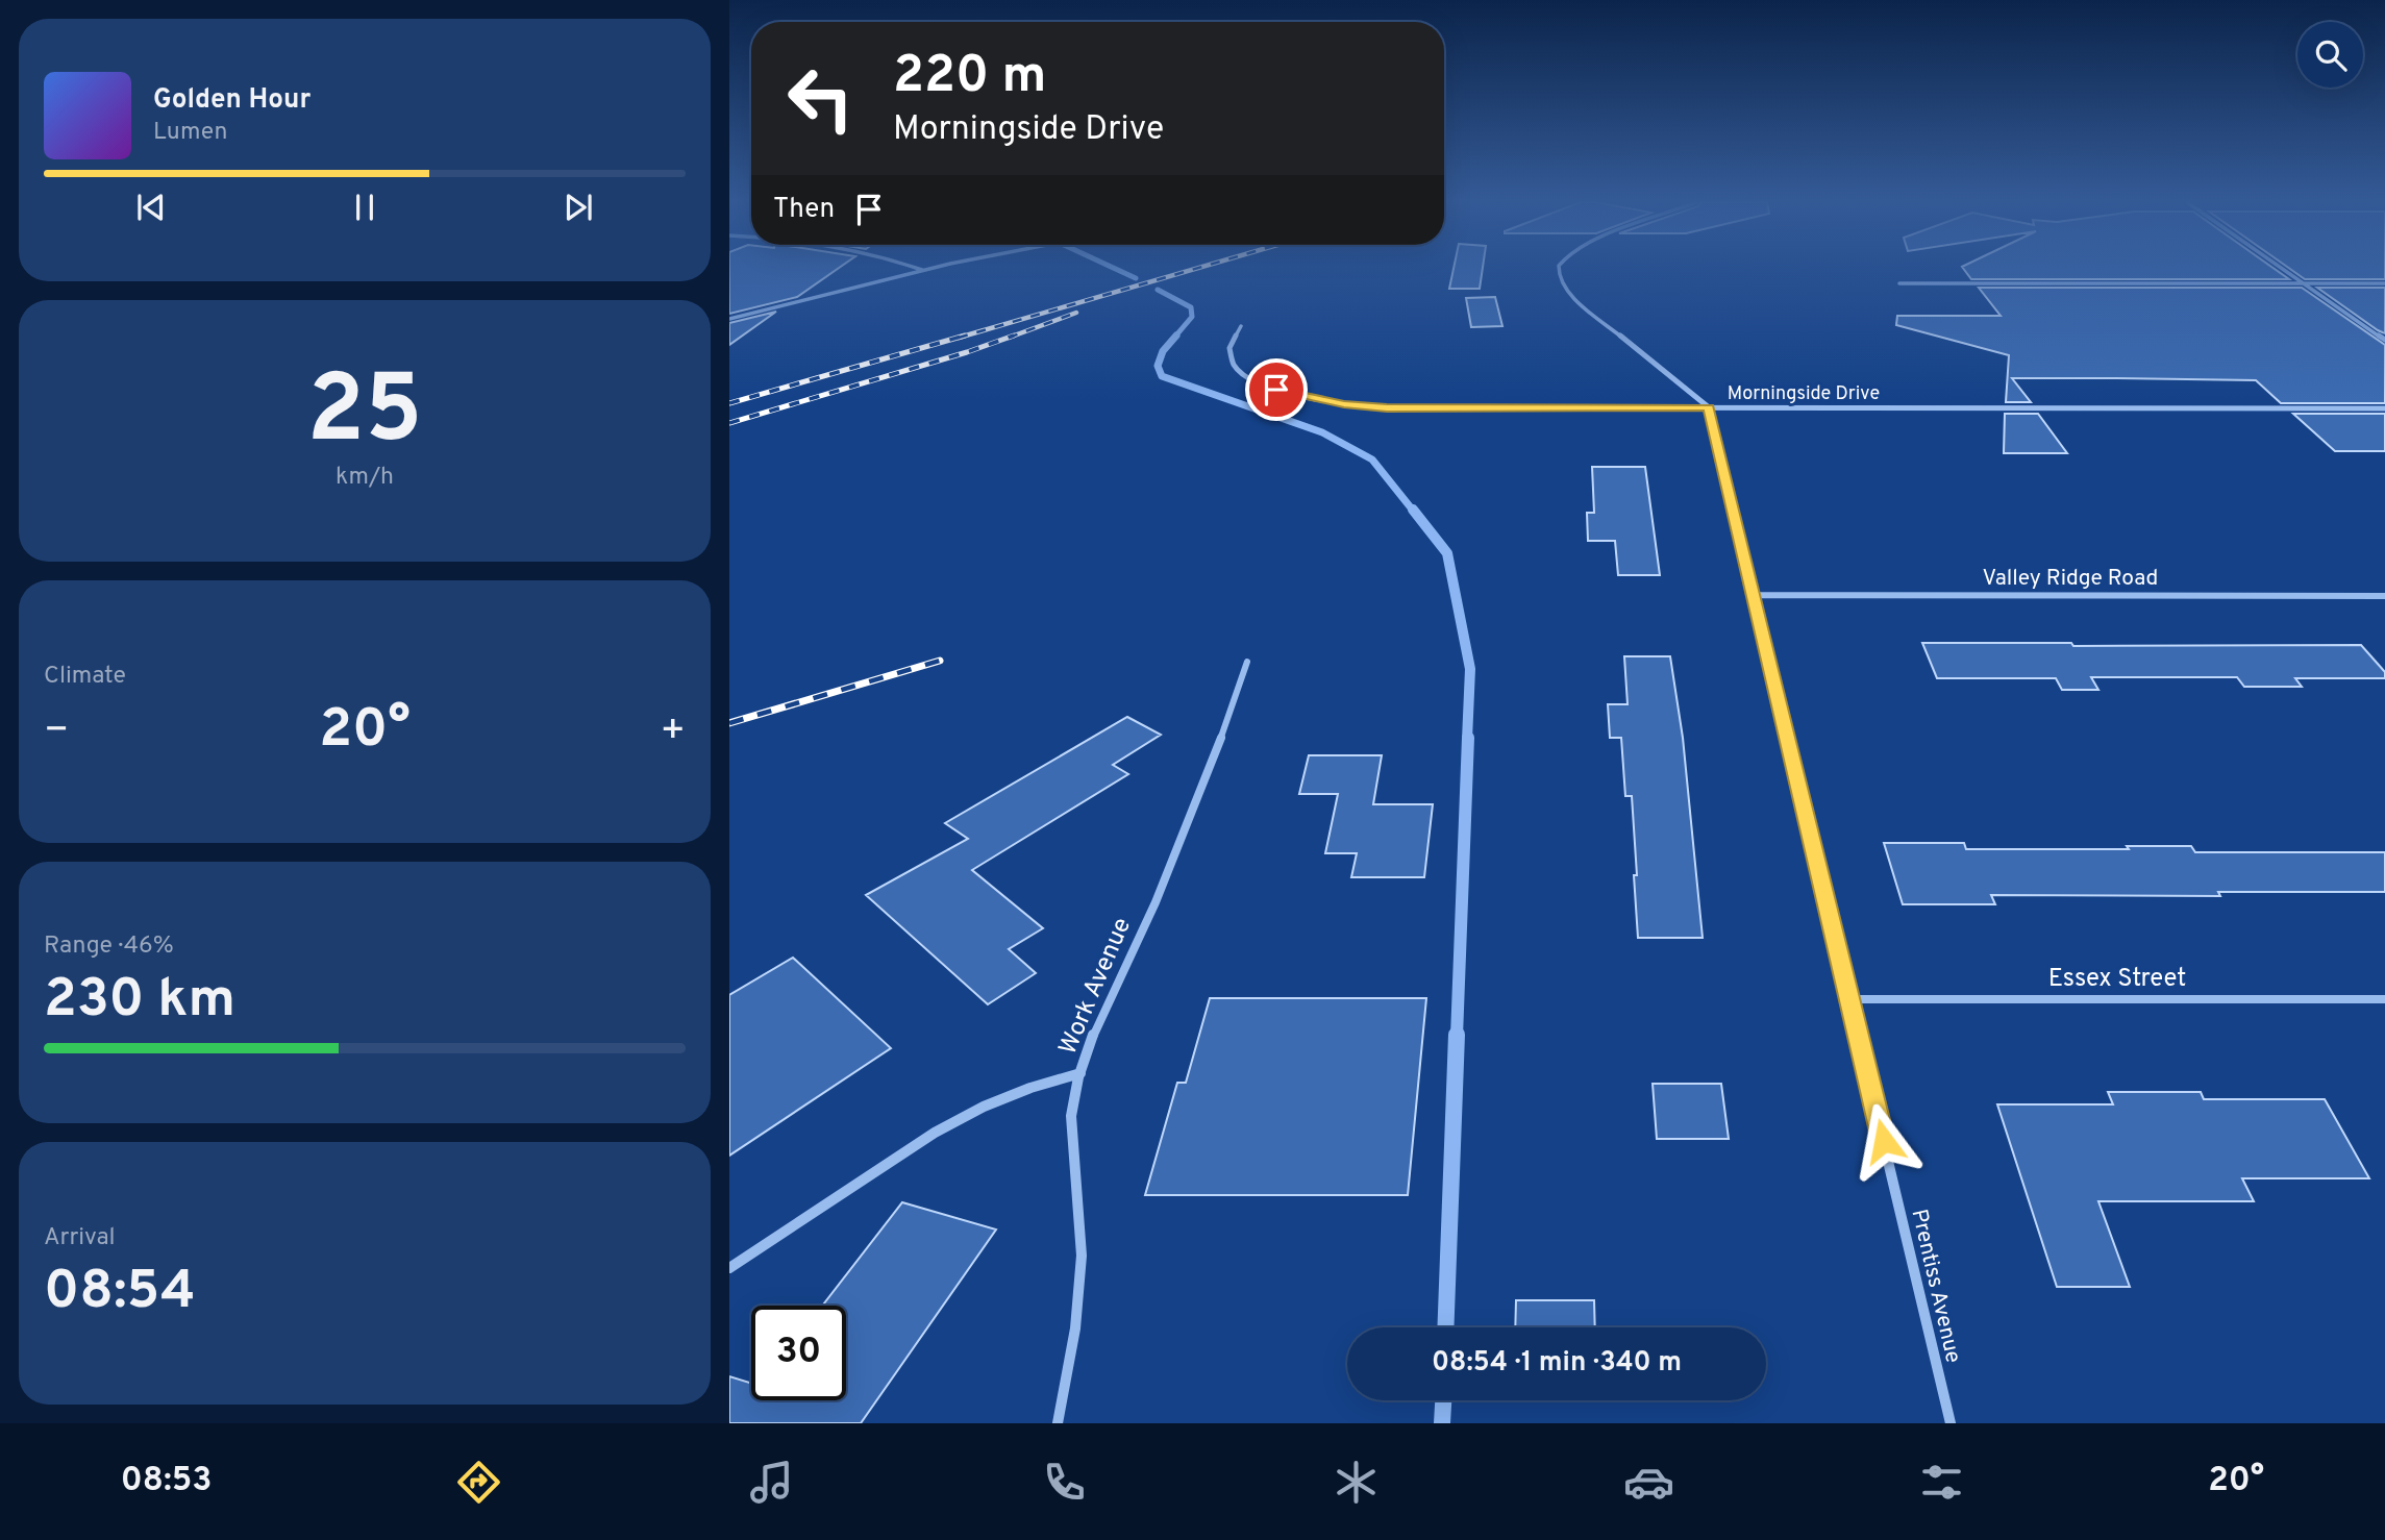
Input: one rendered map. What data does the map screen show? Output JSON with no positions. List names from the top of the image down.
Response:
{
  "streets": {
    "street": [
      "Morningside Drive",
      "Valley Ridge Road",
      "Essex Street",
      "Work Avenue",
      "Prentiss Avenue"
    ]
  },
  "crossings": [
    ["Morningside Drive", "Prentiss Avenue"],
    ["Valley Ridge Road", "Prentiss Avenue"],
    ["Essex Street", "Prentiss Avenue"]
  ],
  "page": {
    "turn": ["220 m", "Morningside Drive"],
    "song": ["Golden Hour", "Lumen"],
    "then": "Then",
    "tile": [
      ["25", "km/h"],
      "Climate",
      ["Range · 46%", "230 km"],
      ["Arrival", "08:54"]
    ],
    "heat": ["−", "20°", "+"],
    "limit": "30",
    "trip": "08:54 · 1 min · 340 m",
    "tabs": ["08:53", "20°"]
  }
}
